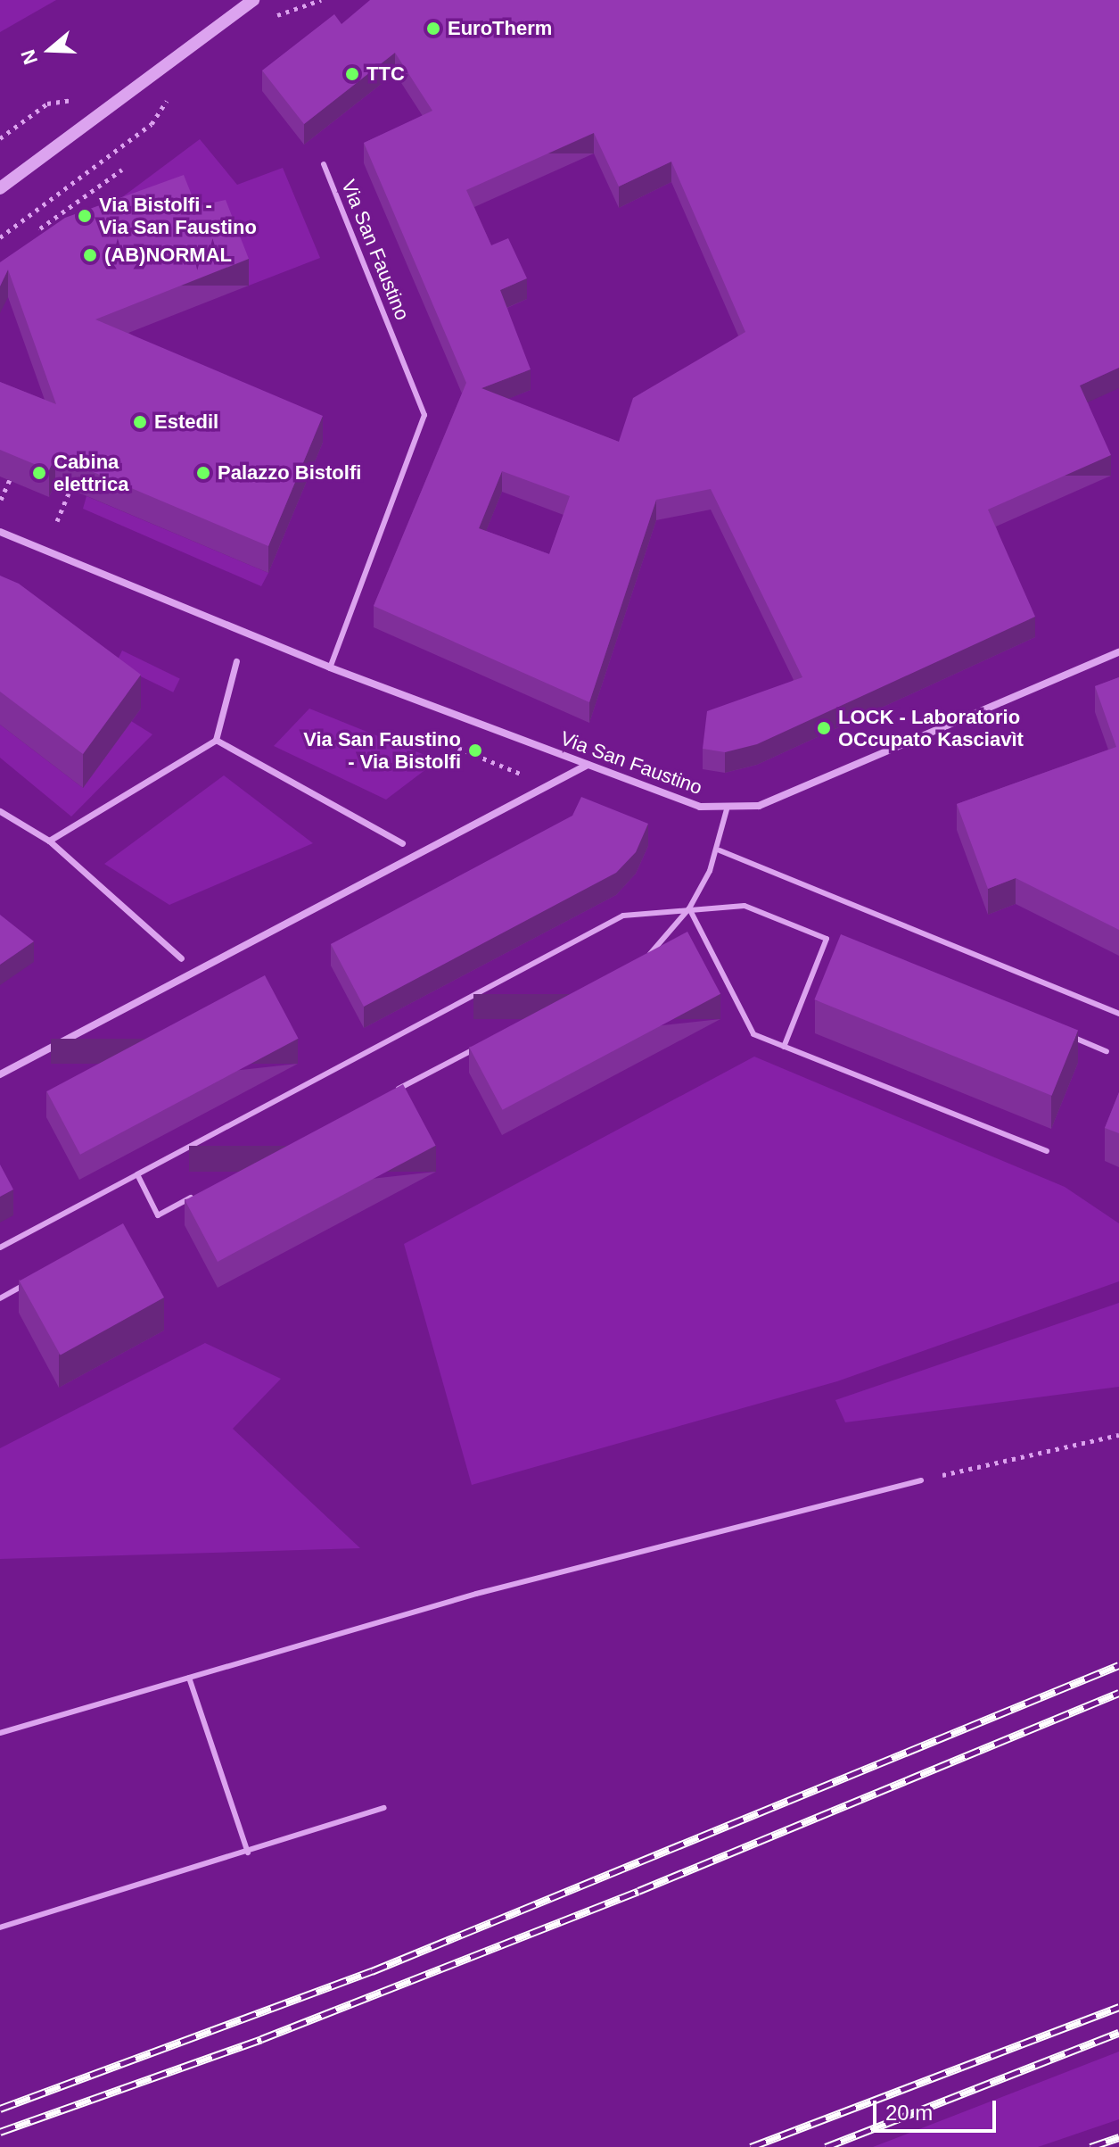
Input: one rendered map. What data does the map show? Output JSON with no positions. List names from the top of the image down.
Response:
{
  "streets": {
    "street": ["Via San Faustino"]
  },
  "places": [
    "EuroTherm",
    "TTC",
    "Via Bistolfi - Via San Faustino",
    "(AB)NORMAL",
    "Estedil",
    "Cabina elettrica",
    "Palazzo Bistolfi",
    "LOCK - Laboratorio OCcupato Kasciavìt",
    "Via San Faustino - Via Bistolfi"
  ],
  "scale_bar": "20 m",
  "north": "left"
}
